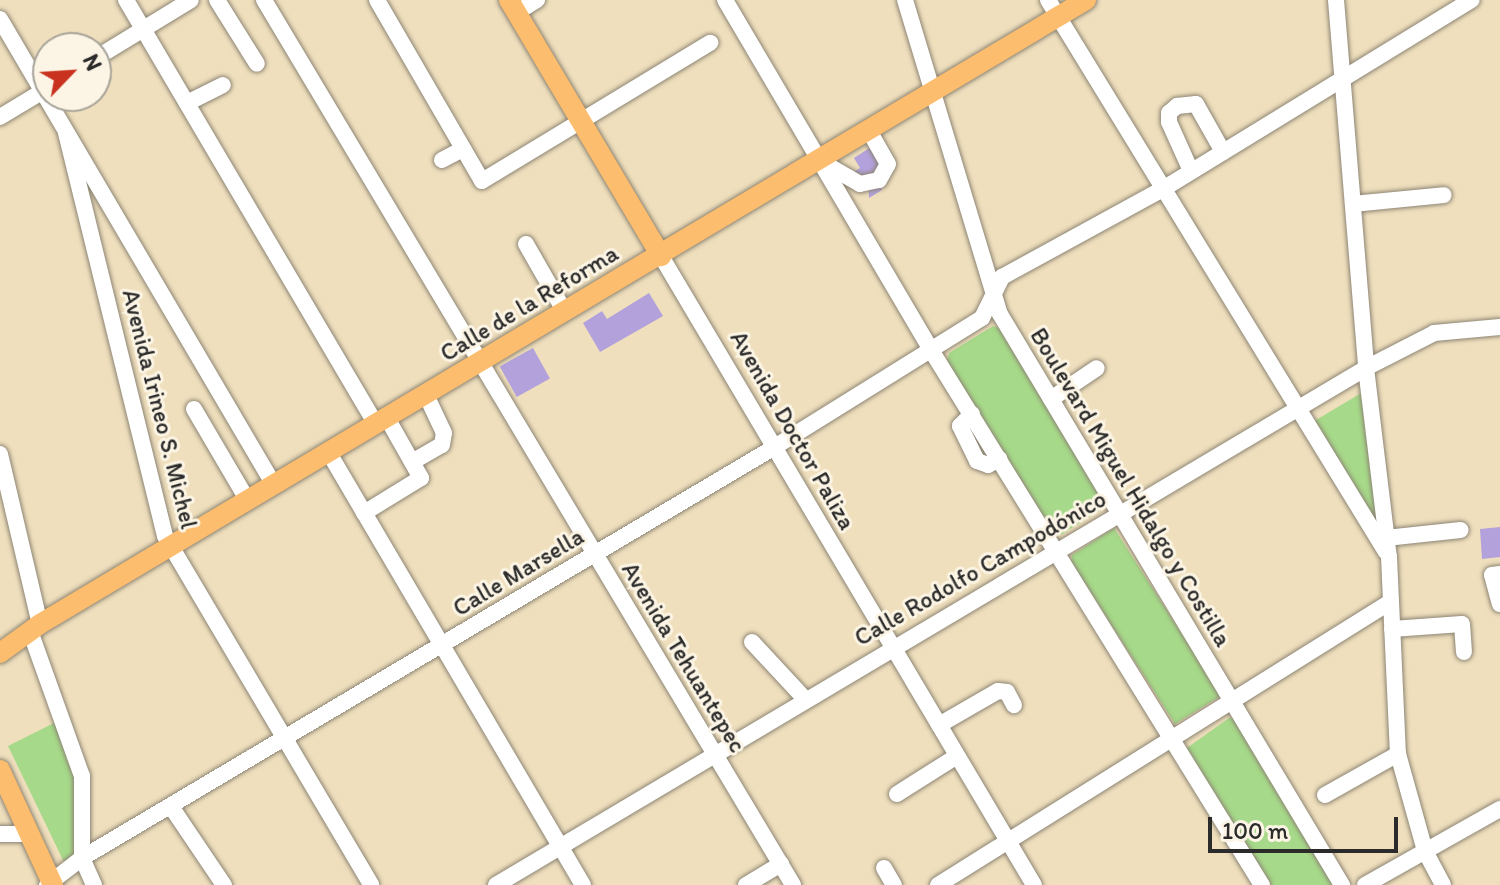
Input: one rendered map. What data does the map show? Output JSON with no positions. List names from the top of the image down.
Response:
{
  "streets": {
    "main road": ["Calle de la Reforma", "Avenida Doctor Paliza"],
    "street": [
      "Avenida Irineo S. Michel",
      "Boulevard Miguel Hidalgo y Costilla",
      "Calle Rodolfo Campodónico",
      "Calle Marsella",
      "Avenida Tehuantepec"
    ]
  },
  "crossings": [
    ["Calle de la Reforma", "Avenida Irineo S. Michel"],
    ["Calle de la Reforma", "Avenida Doctor Paliza"],
    ["Calle de la Reforma", "Boulevard Miguel Hidalgo y Costilla"],
    ["Calle de la Reforma", "Avenida Tehuantepec"],
    ["Avenida Irineo S. Michel", "Calle Marsella"],
    ["Avenida Doctor Paliza", "Calle Rodolfo Campodónico"],
    ["Avenida Doctor Paliza", "Calle Marsella"],
    ["Boulevard Miguel Hidalgo y Costilla", "Calle Rodolfo Campodónico"],
    ["Boulevard Miguel Hidalgo y Costilla", "Calle Marsella"],
    ["Calle Rodolfo Campodónico", "Avenida Tehuantepec"],
    ["Calle Marsella", "Avenida Tehuantepec"]
  ],
  "scale_bar": "100 m",
  "north": "top right"
}
